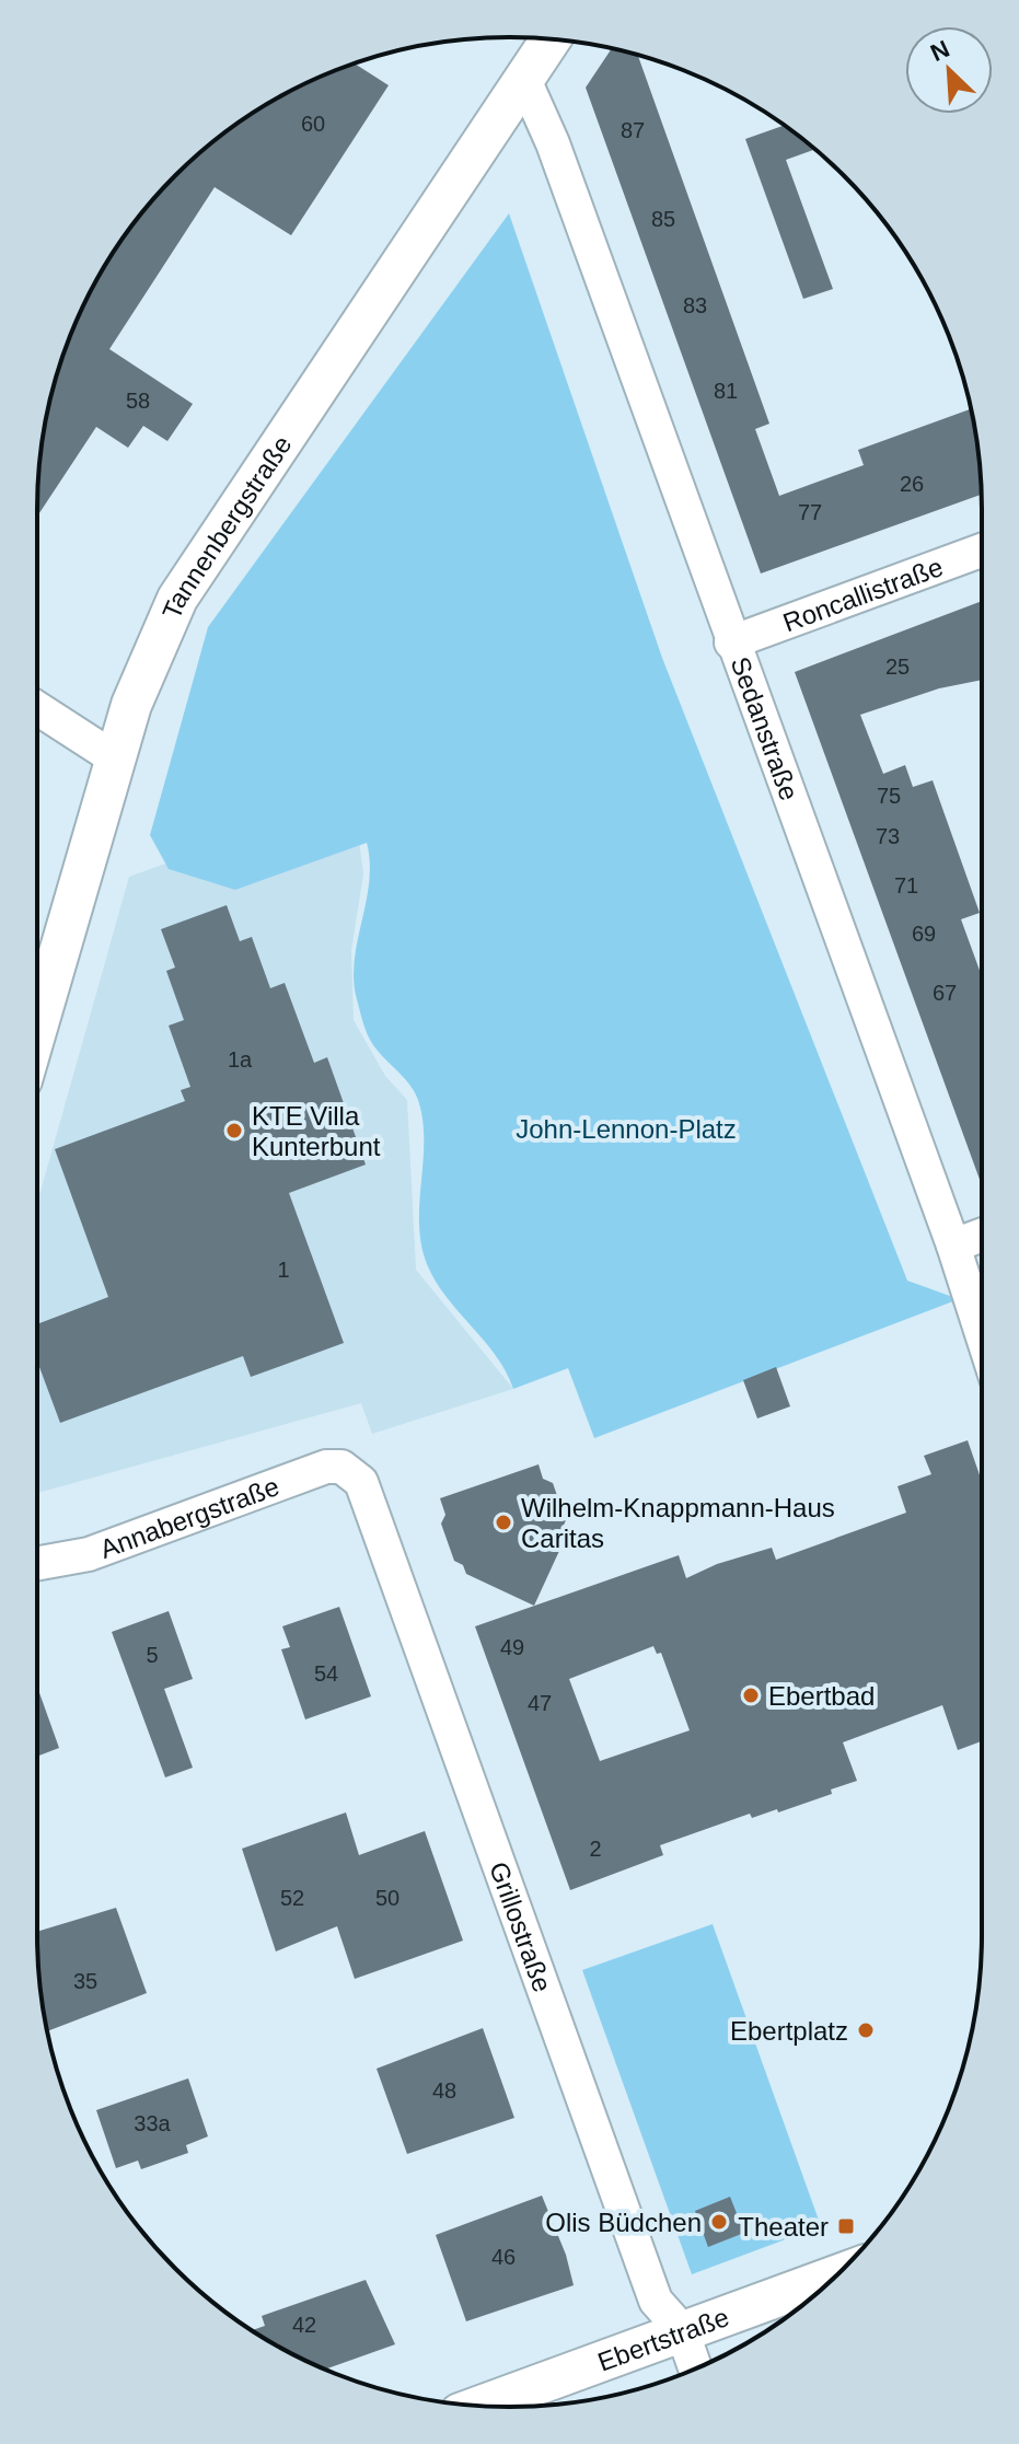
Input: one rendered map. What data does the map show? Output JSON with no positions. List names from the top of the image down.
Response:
{
  "streets": {
    "street": [
      "Tannenbergstraße",
      "Roncallistraße",
      "Sedanstraße",
      "Annabergstraße",
      "Grillostraße",
      "Ebertstraße"
    ]
  },
  "crossings": [
    ["Tannenbergstraße", "Sedanstraße"],
    ["Roncallistraße", "Sedanstraße"],
    ["Annabergstraße", "Grillostraße"],
    ["Grillostraße", "Ebertstraße"]
  ],
  "parks": ["John-Lennon-Platz"],
  "places": {
    "other": [
      "KTE Villa Kunterbunt",
      "Wilhelm-Knappmann-Haus Caritas",
      "Ebertbad",
      "Ebertplatz",
      "Olis Büdchen"
    ],
    "transit": ["Theater"]
  },
  "house_numbers": [
    "60",
    "87",
    "85",
    "83",
    "81",
    "58",
    "26",
    "77",
    "25",
    "75",
    "73",
    "71",
    "69",
    "67",
    "1a",
    "1",
    "49",
    "5",
    "54",
    "47",
    "2",
    "52",
    "50",
    "35",
    "48",
    "33a",
    "46",
    "42"
  ],
  "north": "top left"
}
